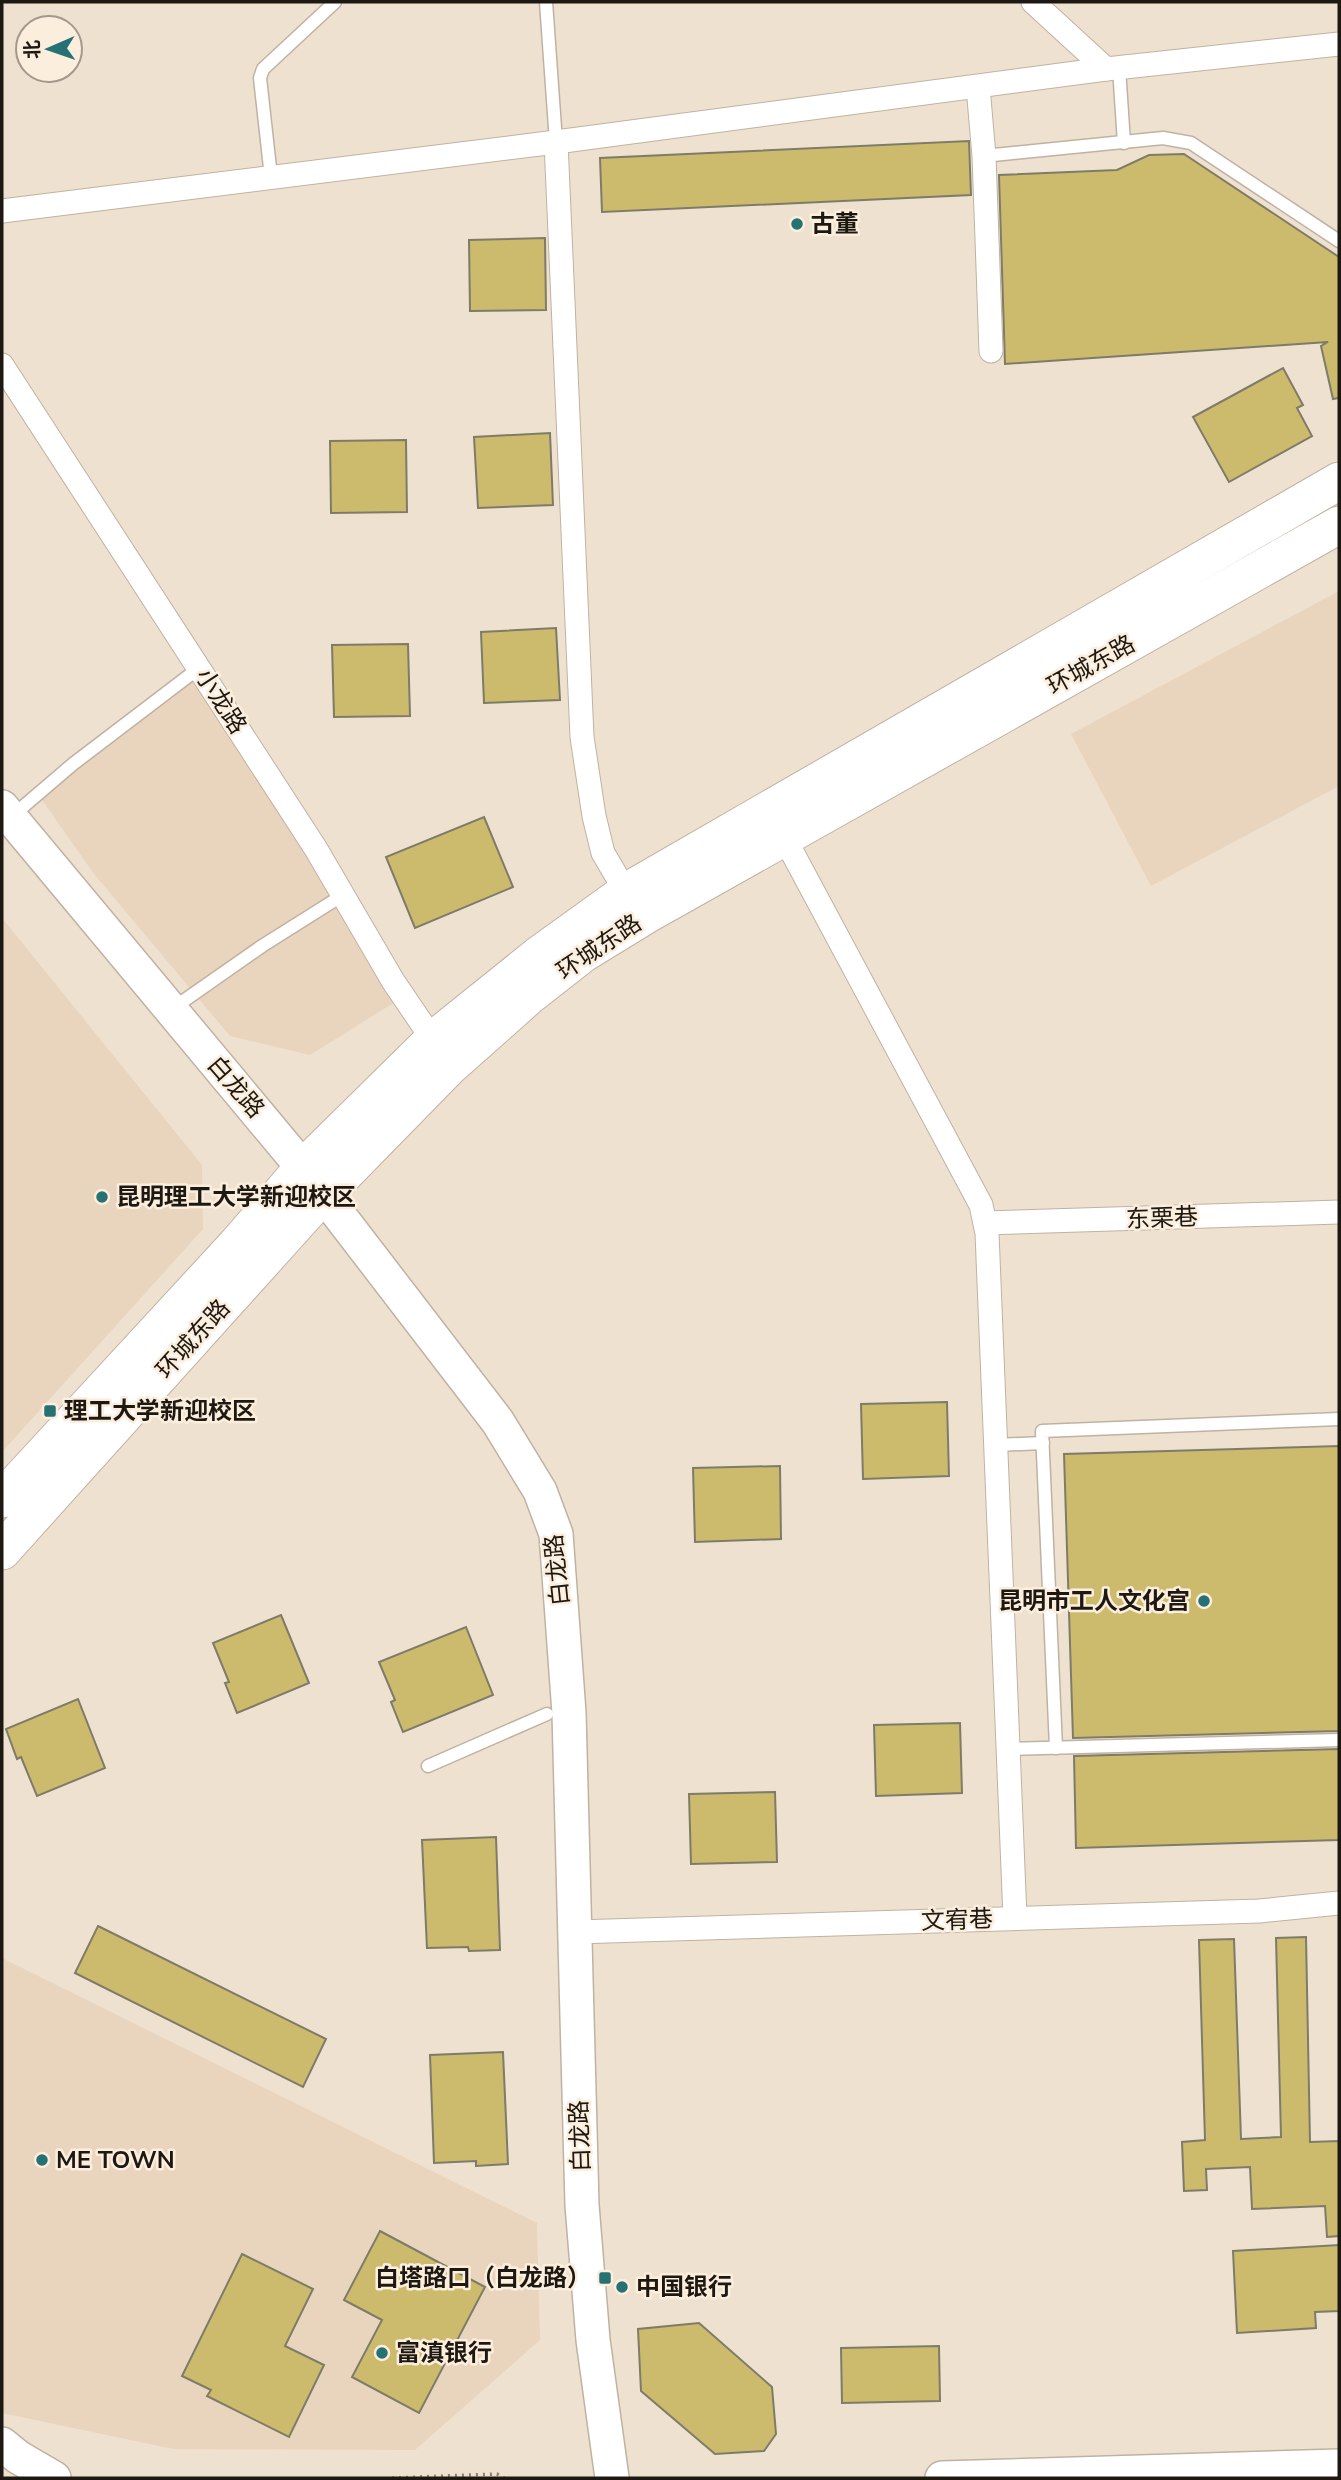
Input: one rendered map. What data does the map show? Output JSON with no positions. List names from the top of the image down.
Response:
{
  "streets": {
    "main road": ["环城东路", "白龙路"],
    "street": ["小龙路", "东栗巷", "文宥巷"]
  },
  "crossings": [
    ["环城东路", "小龙路"],
    ["环城东路", "白龙路"],
    ["白龙路", "文宥巷"]
  ],
  "places": {
    "other": [
      "古董",
      "昆明理工大学新迎校区",
      "昆明市工人文化宫",
      "ME TOWN",
      "中国银行",
      "富滇银行"
    ],
    "transit": ["理工大学新迎校区", "白塔路口（白龙路）"]
  },
  "north": "left"
}
